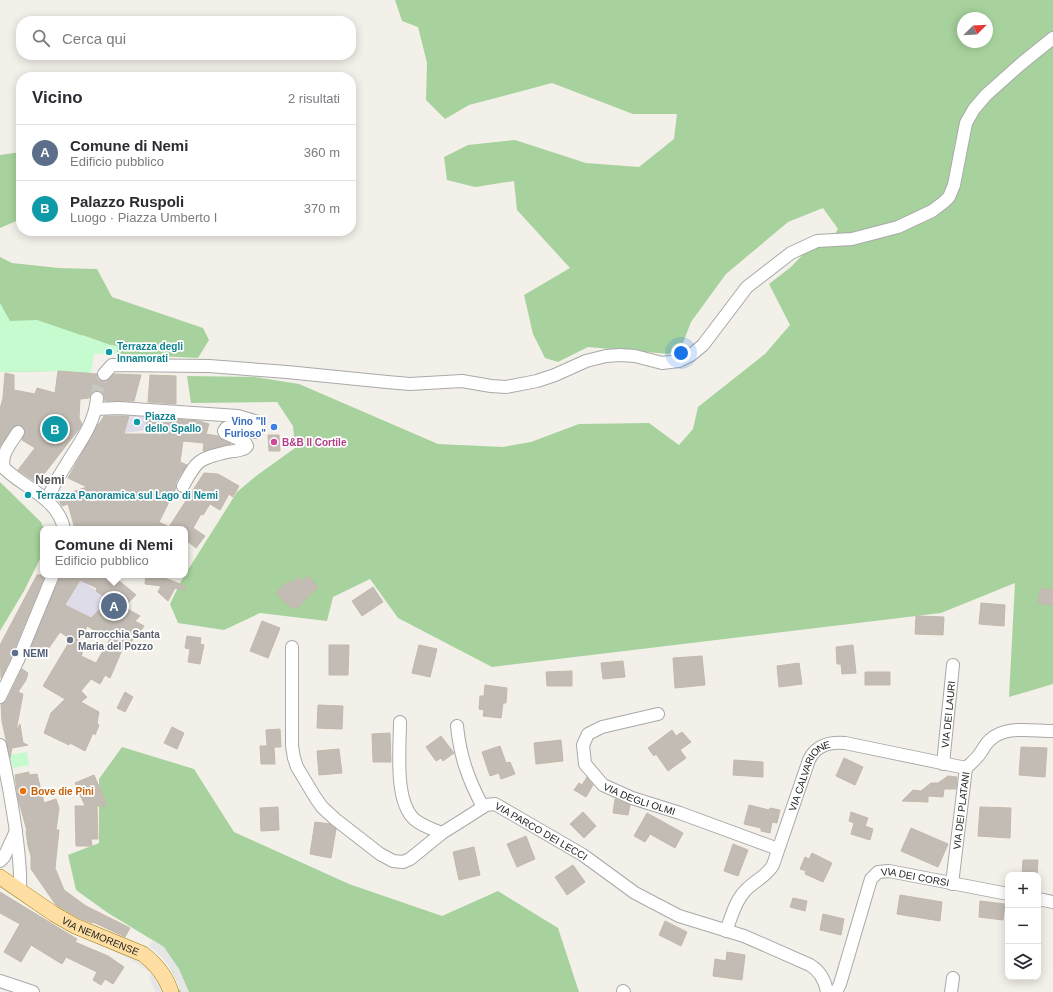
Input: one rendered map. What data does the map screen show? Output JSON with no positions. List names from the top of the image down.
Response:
{
  "streets": {
    "main road": ["VIA NEMORENSE"],
    "street": [
      "VIA DEI LAURI",
      "VIA CALVARIONE",
      "VIA DEGLI OLMI",
      "VIA DEI PLATANI",
      "VIA PARCO DEI LECCI",
      "VIA DEI CORSI"
    ]
  },
  "crossings": [
    ["VIA DEI LAURI", "VIA CALVARIONE"],
    ["VIA CALVARIONE", "VIA DEGLI OLMI"],
    ["VIA CALVARIONE", "VIA DEI PLATANI"],
    ["VIA CALVARIONE", "VIA PARCO DEI LECCI"],
    ["VIA DEI PLATANI", "VIA DEI CORSI"]
  ],
  "districts": ["Nemi"],
  "places": [
    "Terrazza degli Innamorati",
    "Piazza dello Spallo",
    "Vino \"Il Furioso\"",
    "B&B Il Cortile",
    "Terrazza Panoramica sul Lago di Nemi",
    "Parrocchia Santa Maria del Pozzo",
    "NEMI",
    "Bove die Pini"
  ],
  "north": "top right",
  "page": {
    "search": "Cerca qui",
    "heading": ["Vicino", "2 risultati"],
    "list": [
      {
        "mark": "A",
        "name": "Comune di Nemi",
        "note": "Edificio pubblico",
        "value": "360 m"
      },
      {
        "mark": "B",
        "name": "Palazzo Ruspoli",
        "note": "Luogo · Piazza Umberto I",
        "value": "370 m"
      }
    ],
    "pins": ["B", "A"],
    "popup": ["Comune di Nemi", "Edificio pubblico"],
    "map_buttons": ["+", "−"]
  }
}
